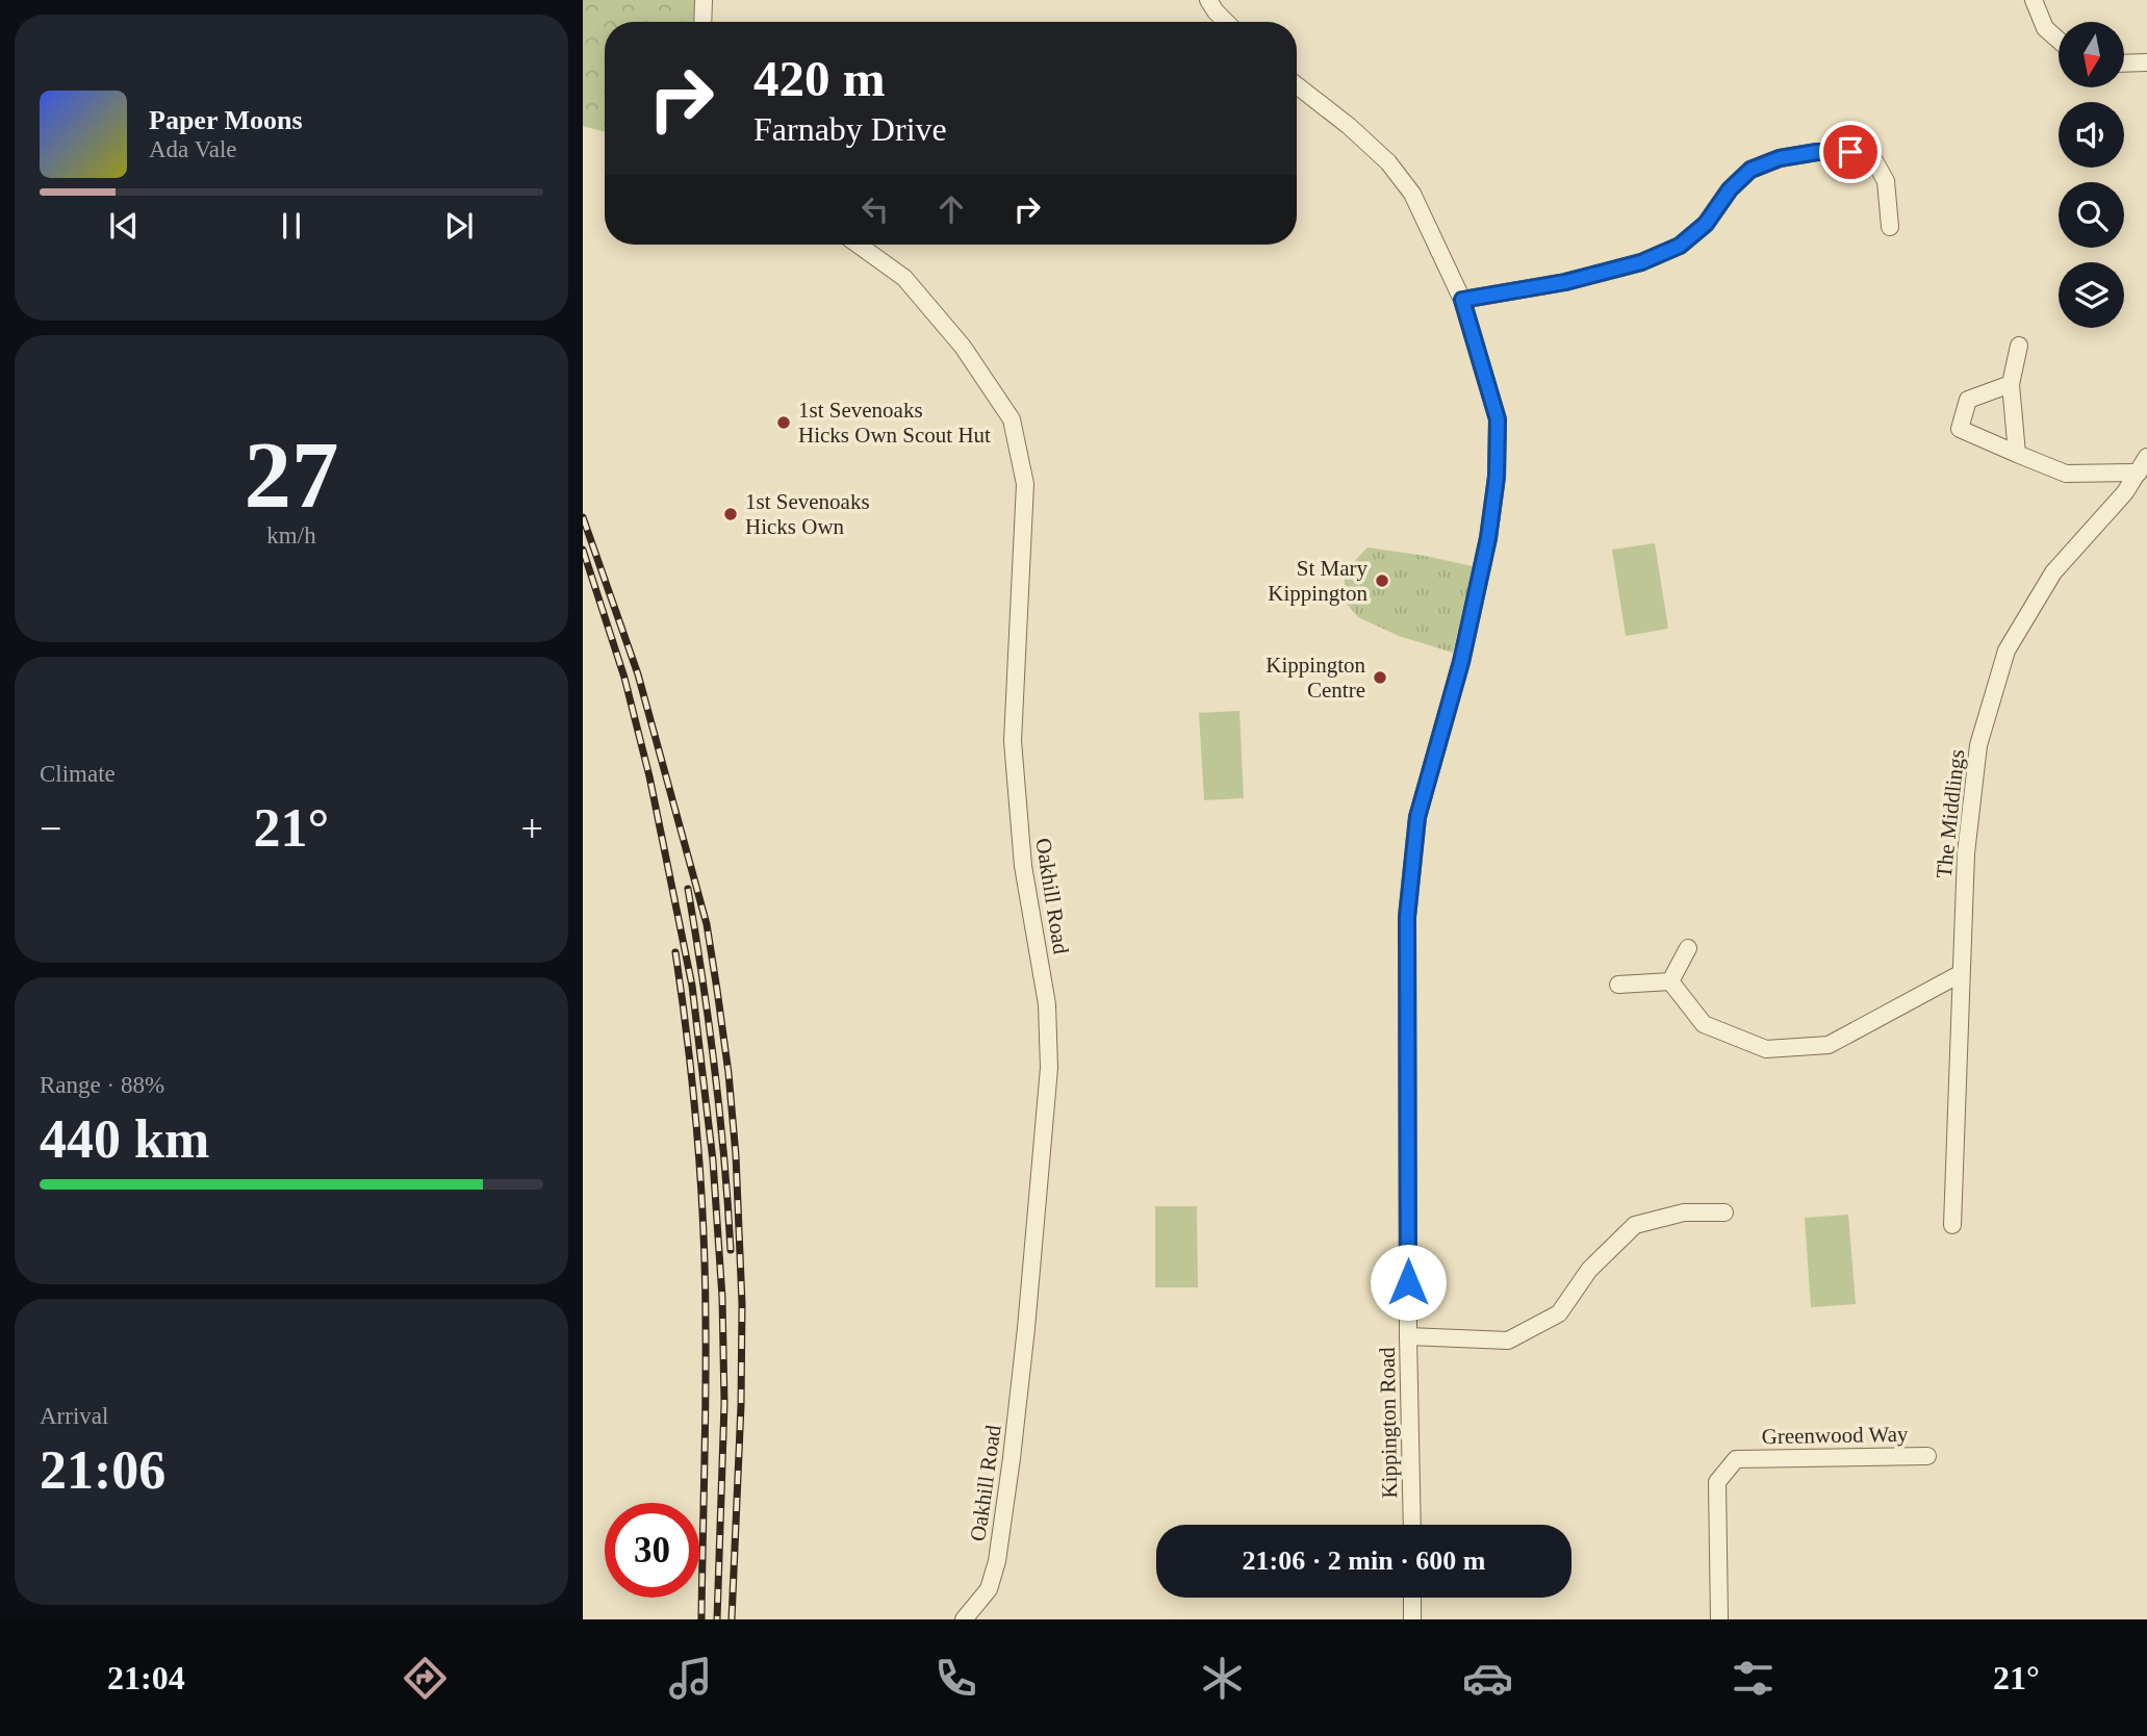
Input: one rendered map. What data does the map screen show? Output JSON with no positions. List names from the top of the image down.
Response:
{
  "streets": {
    "street": [
      "The Middlings",
      "Oakhill Road",
      "Kippington Road",
      "Greenwood Way"
    ]
  },
  "places": [
    "1st Sevenoaks Hicks Own Scout Hut",
    "1st Sevenoaks Hicks Own",
    "St Mary Kippington",
    "Kippington Centre"
  ],
  "north": "bottom",
  "page": {
    "turn": ["420 m", "Farnaby Drive"],
    "song": ["Paper Moons", "Ada Vale"],
    "tile": [
      ["27", "km/h"],
      "Climate",
      ["Range · 88%", "440 km"],
      ["Arrival", "21:06"]
    ],
    "heat": ["−", "21°", "+"],
    "limit": "30",
    "trip": "21:06 · 2 min · 600 m",
    "tabs": ["21:04", "21°"]
  }
}
